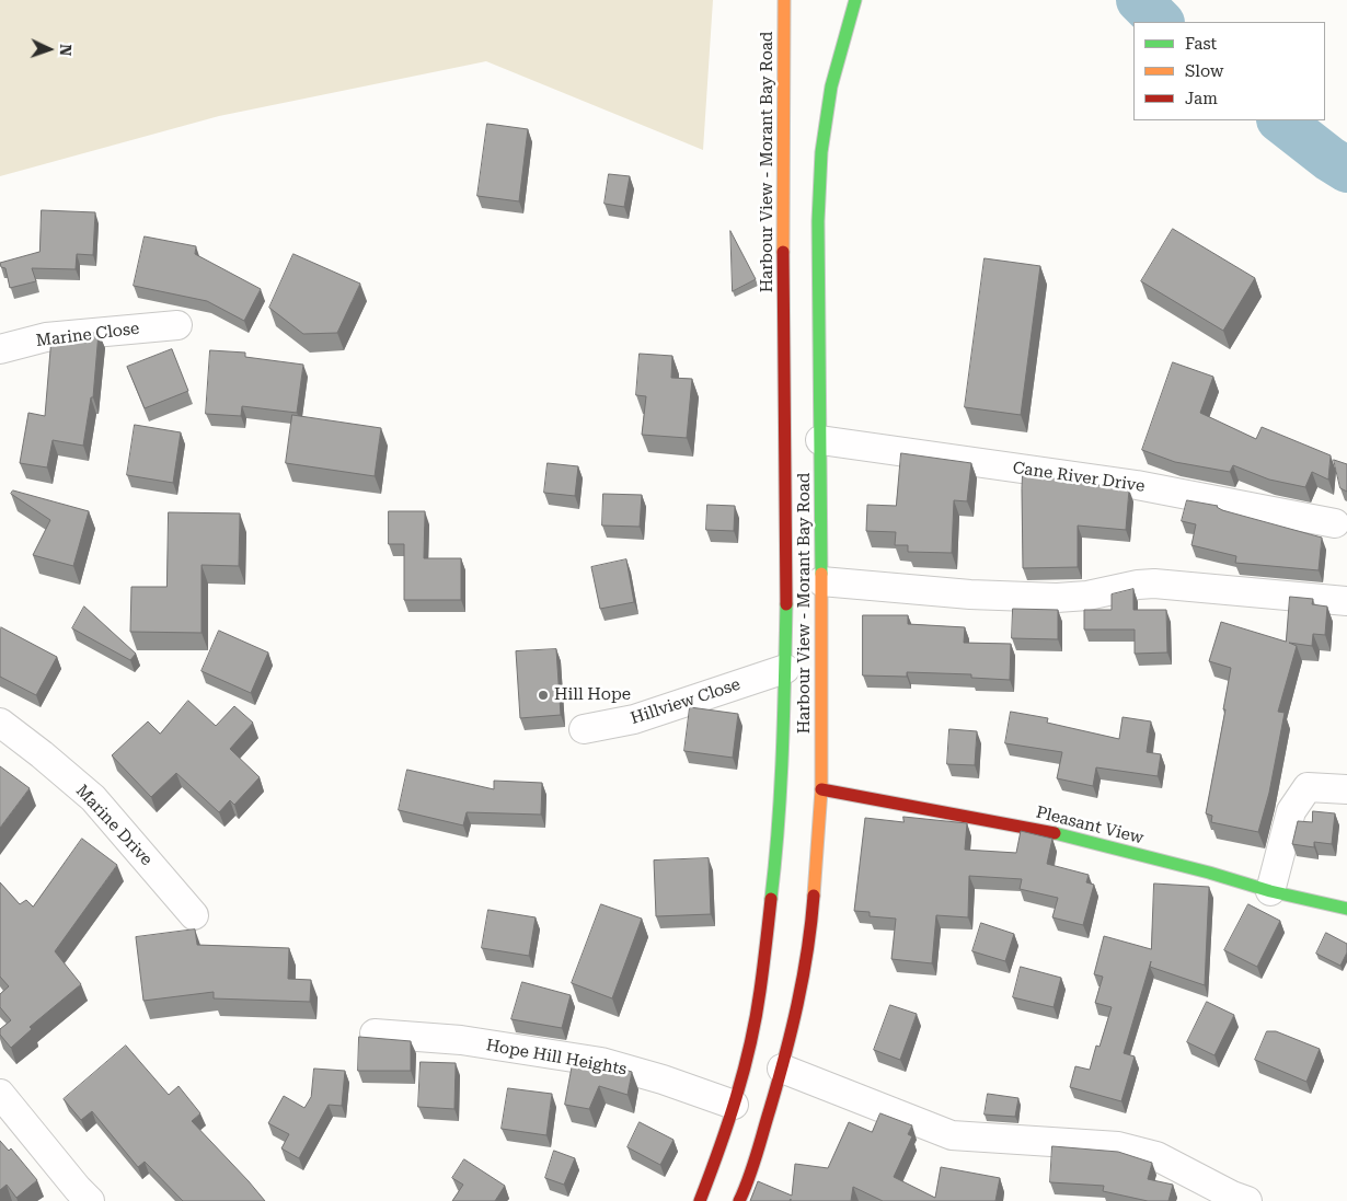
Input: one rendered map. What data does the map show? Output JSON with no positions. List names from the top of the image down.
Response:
{
  "streets": {
    "main road": ["Harbour View - Morant Bay Road", "Pleasant View"],
    "street": [
      "Marine Close",
      "Cane River Drive",
      "Hillview Close",
      "Marine Drive",
      "Hope Hill Heights"
    ]
  },
  "crossings": [
    ["Harbour View - Morant Bay Road", "Cane River Drive"],
    ["Harbour View - Morant Bay Road", "Hillview Close"],
    ["Harbour View - Morant Bay Road", "Pleasant View"],
    ["Harbour View - Morant Bay Road", "Hope Hill Heights"]
  ],
  "places": ["Hill Hope"],
  "legend": ["Fast", "Slow", "Jam"],
  "north": "right"
}
